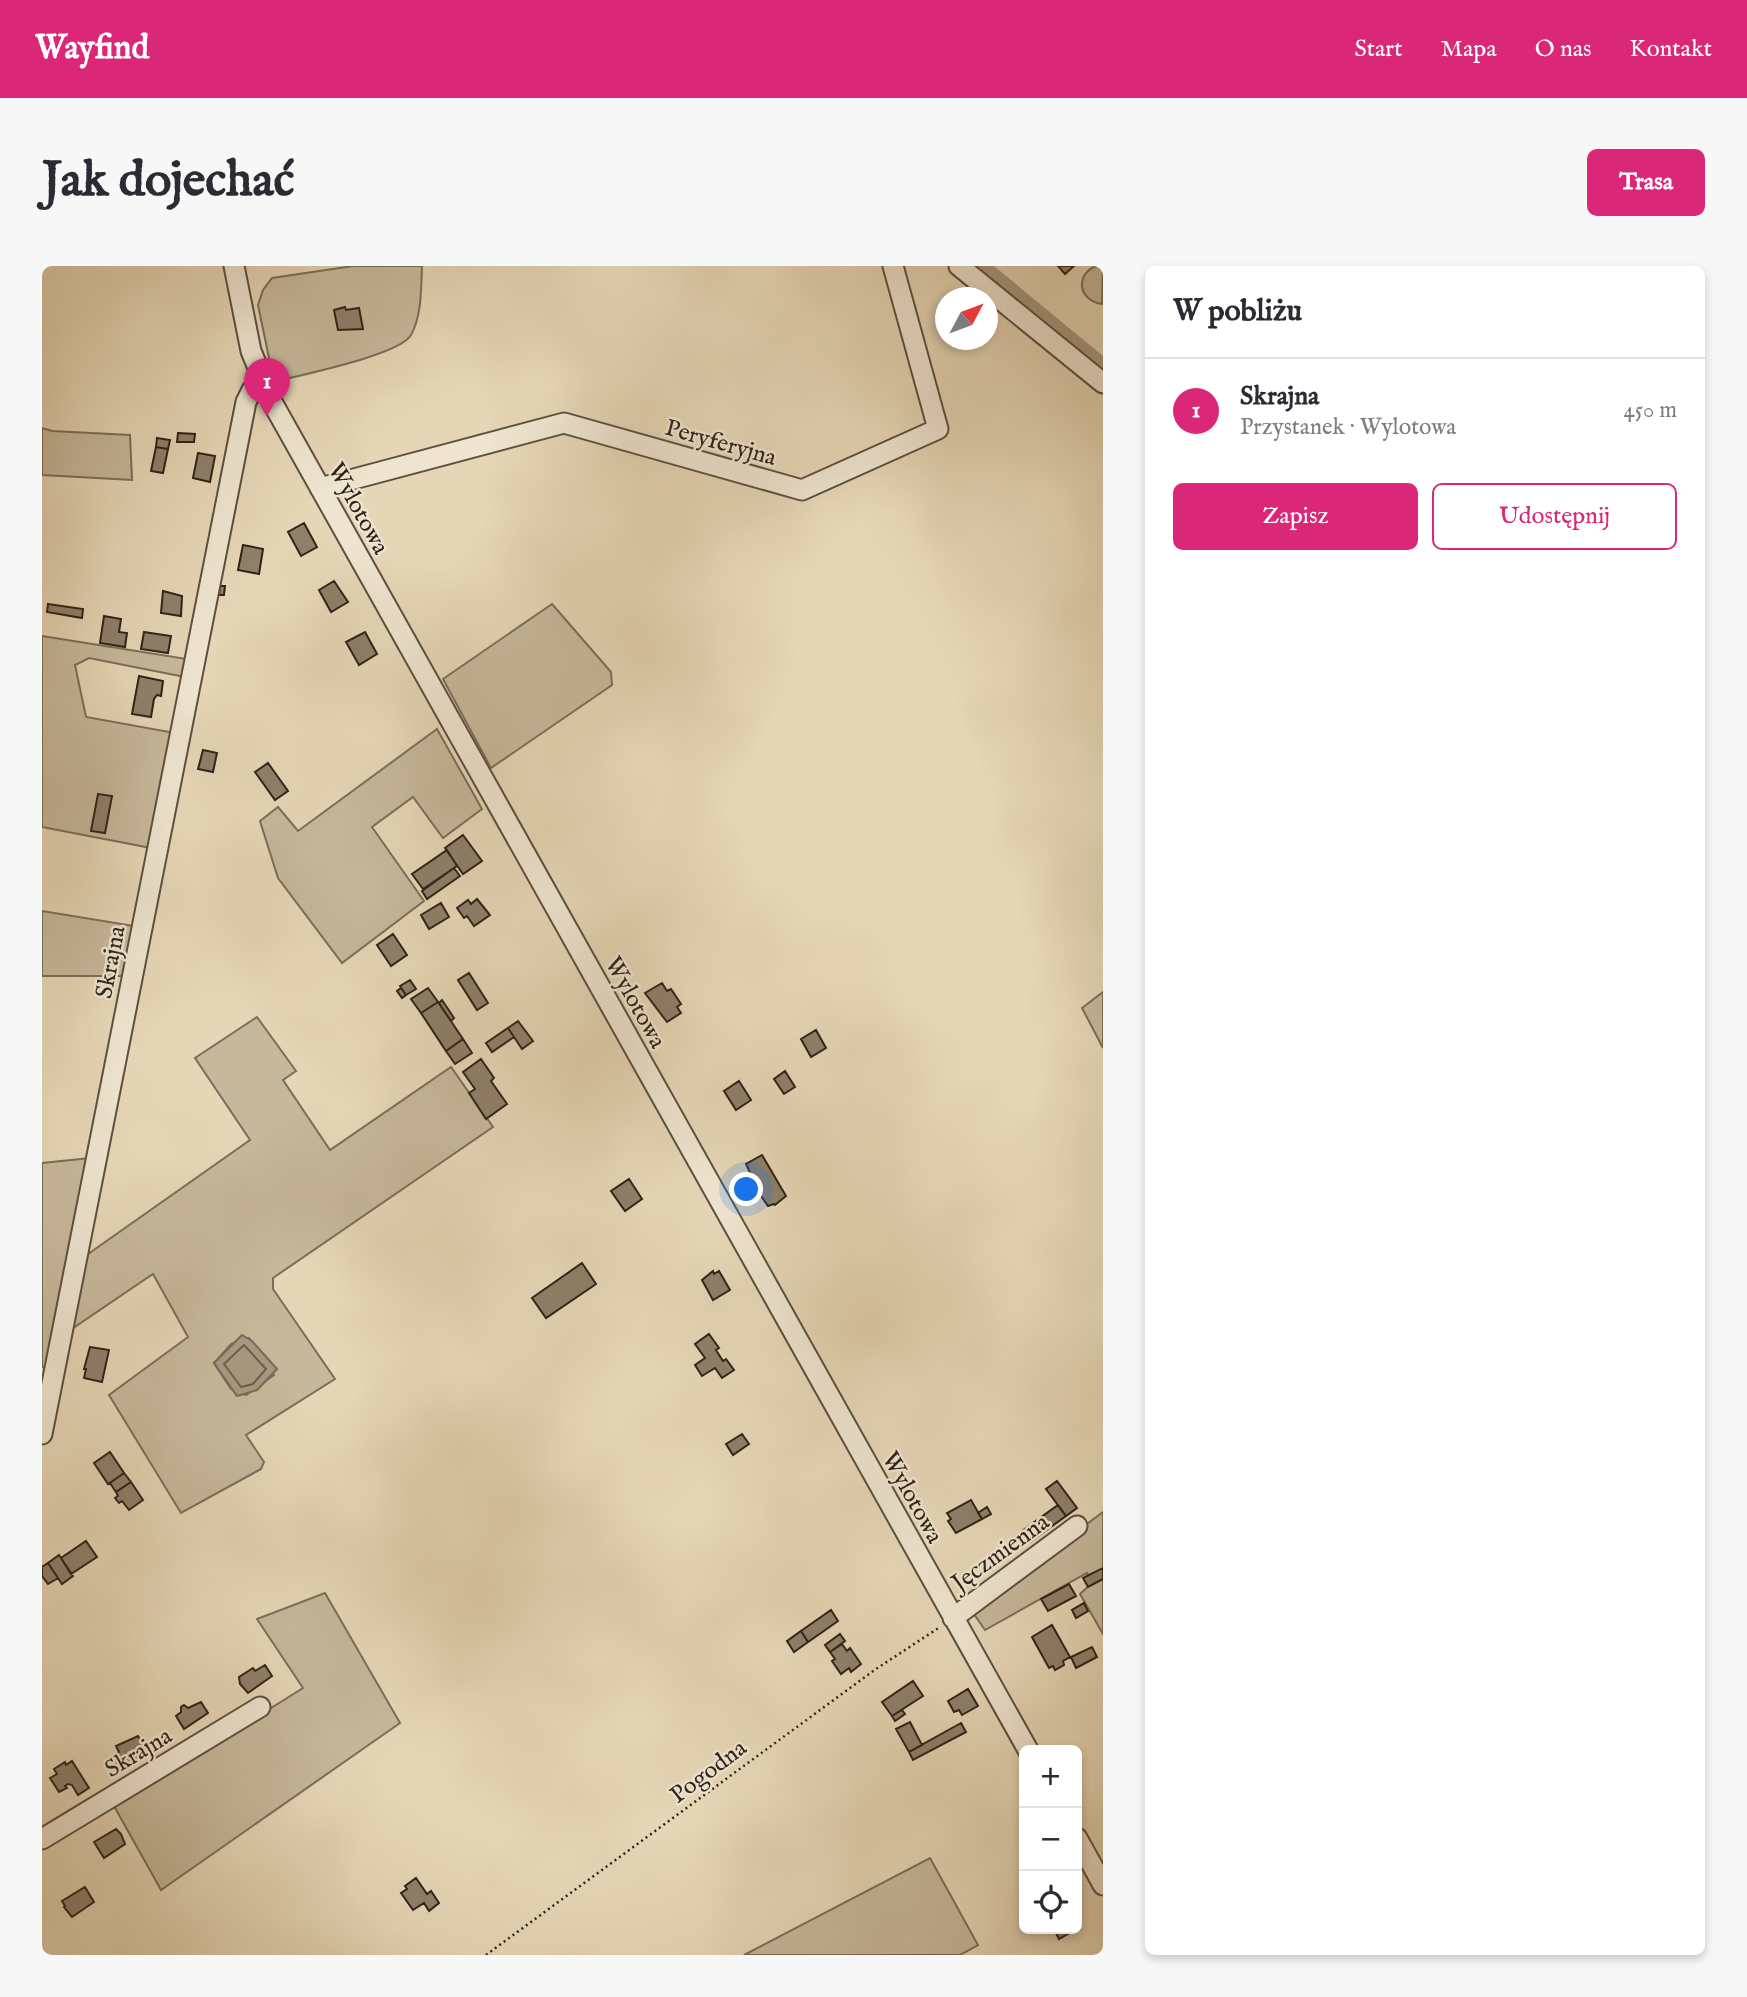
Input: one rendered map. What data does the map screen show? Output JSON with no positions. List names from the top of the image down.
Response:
{
  "streets": {
    "street": [
      "Peryferyjna",
      "Wylotowa",
      "Skrajna",
      "Jęczmienna"
    ],
    "path": ["Pogodna"]
  },
  "crossings": [
    ["Peryferyjna", "Wylotowa"],
    ["Wylotowa", "Skrajna"],
    ["Wylotowa", "Jęczmienna"],
    ["Wylotowa", "Pogodna"],
    ["Jęczmienna", "Pogodna"]
  ],
  "north": "top right",
  "page": {
    "header": "Wayfind",
    "nav": [
      "Start",
      "Mapa",
      "O nas",
      "Kontakt"
    ],
    "buttons": [
      "Trasa",
      ["Zapisz", "Udostępnij"]
    ],
    "title": "Jak dojechać",
    "heading": "W pobliżu",
    "list": [
      {
        "mark": "1",
        "name": "Skrajna",
        "note": "Przystanek · Wylotowa",
        "value": "450 m"
      }
    ],
    "pins": "1",
    "map_buttons": ["+", "−"]
  }
}
